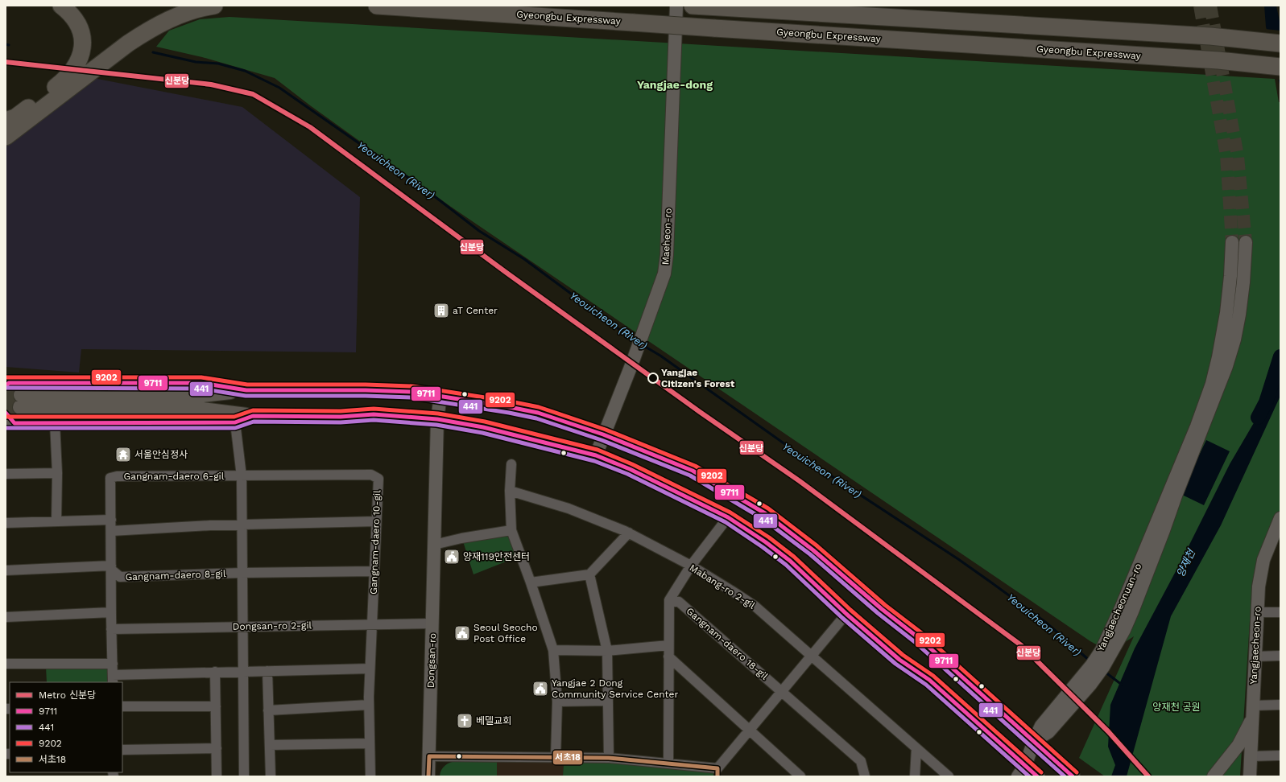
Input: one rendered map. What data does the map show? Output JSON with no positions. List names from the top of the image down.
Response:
{
  "streets": {
    "highway": ["Gyeongbu Expressway"],
    "street": [
      "Maeheon-ro",
      "Gangnam-daero 6-gil",
      "Gangnam-daero 10-gil",
      "Gangnam-daero 8-gil",
      "Mabang-ro 2-gil",
      "Yangjaecheonuan-ro",
      "Dongsan-ro 2-gil",
      "Gangnam-daero 18-gil",
      "Yangjaecheon-ro",
      "Dongsan-ro"
    ]
  },
  "crossings": [
    ["Gangnam-daero 6-gil", "Gangnam-daero 10-gil"],
    ["Gangnam-daero 6-gil", "Gangnam-daero 8-gil"],
    ["Gangnam-daero 6-gil", "Dongsan-ro 2-gil"],
    ["Gangnam-daero 10-gil", "Gangnam-daero 8-gil"],
    ["Gangnam-daero 10-gil", "Dongsan-ro 2-gil"],
    ["Dongsan-ro 2-gil", "Dongsan-ro"]
  ],
  "districts": ["Yangjae-dong"],
  "water": ["Yeouicheon (River)", "양재천"],
  "parks": ["양재천 공원"],
  "places": {
    "building": ["aT Center"],
    "other": ["Yangjae Citizen's Forest"],
    "temple": ["서울안심정사"],
    "public building": ["양재119안전센터", "Seoul Seocho Post Office", "Yangjae 2 Dong Community Service Center"],
    "church": ["베델교회"]
  },
  "lines": [
    "metro line 신분당",
    "transit line 9202",
    "transit line 9711",
    "transit line 441",
    "transit line 서초18"
  ],
  "legend": [
    "Metro 신분당",
    "9711",
    "441",
    "9202",
    "서초18"
  ]
}
